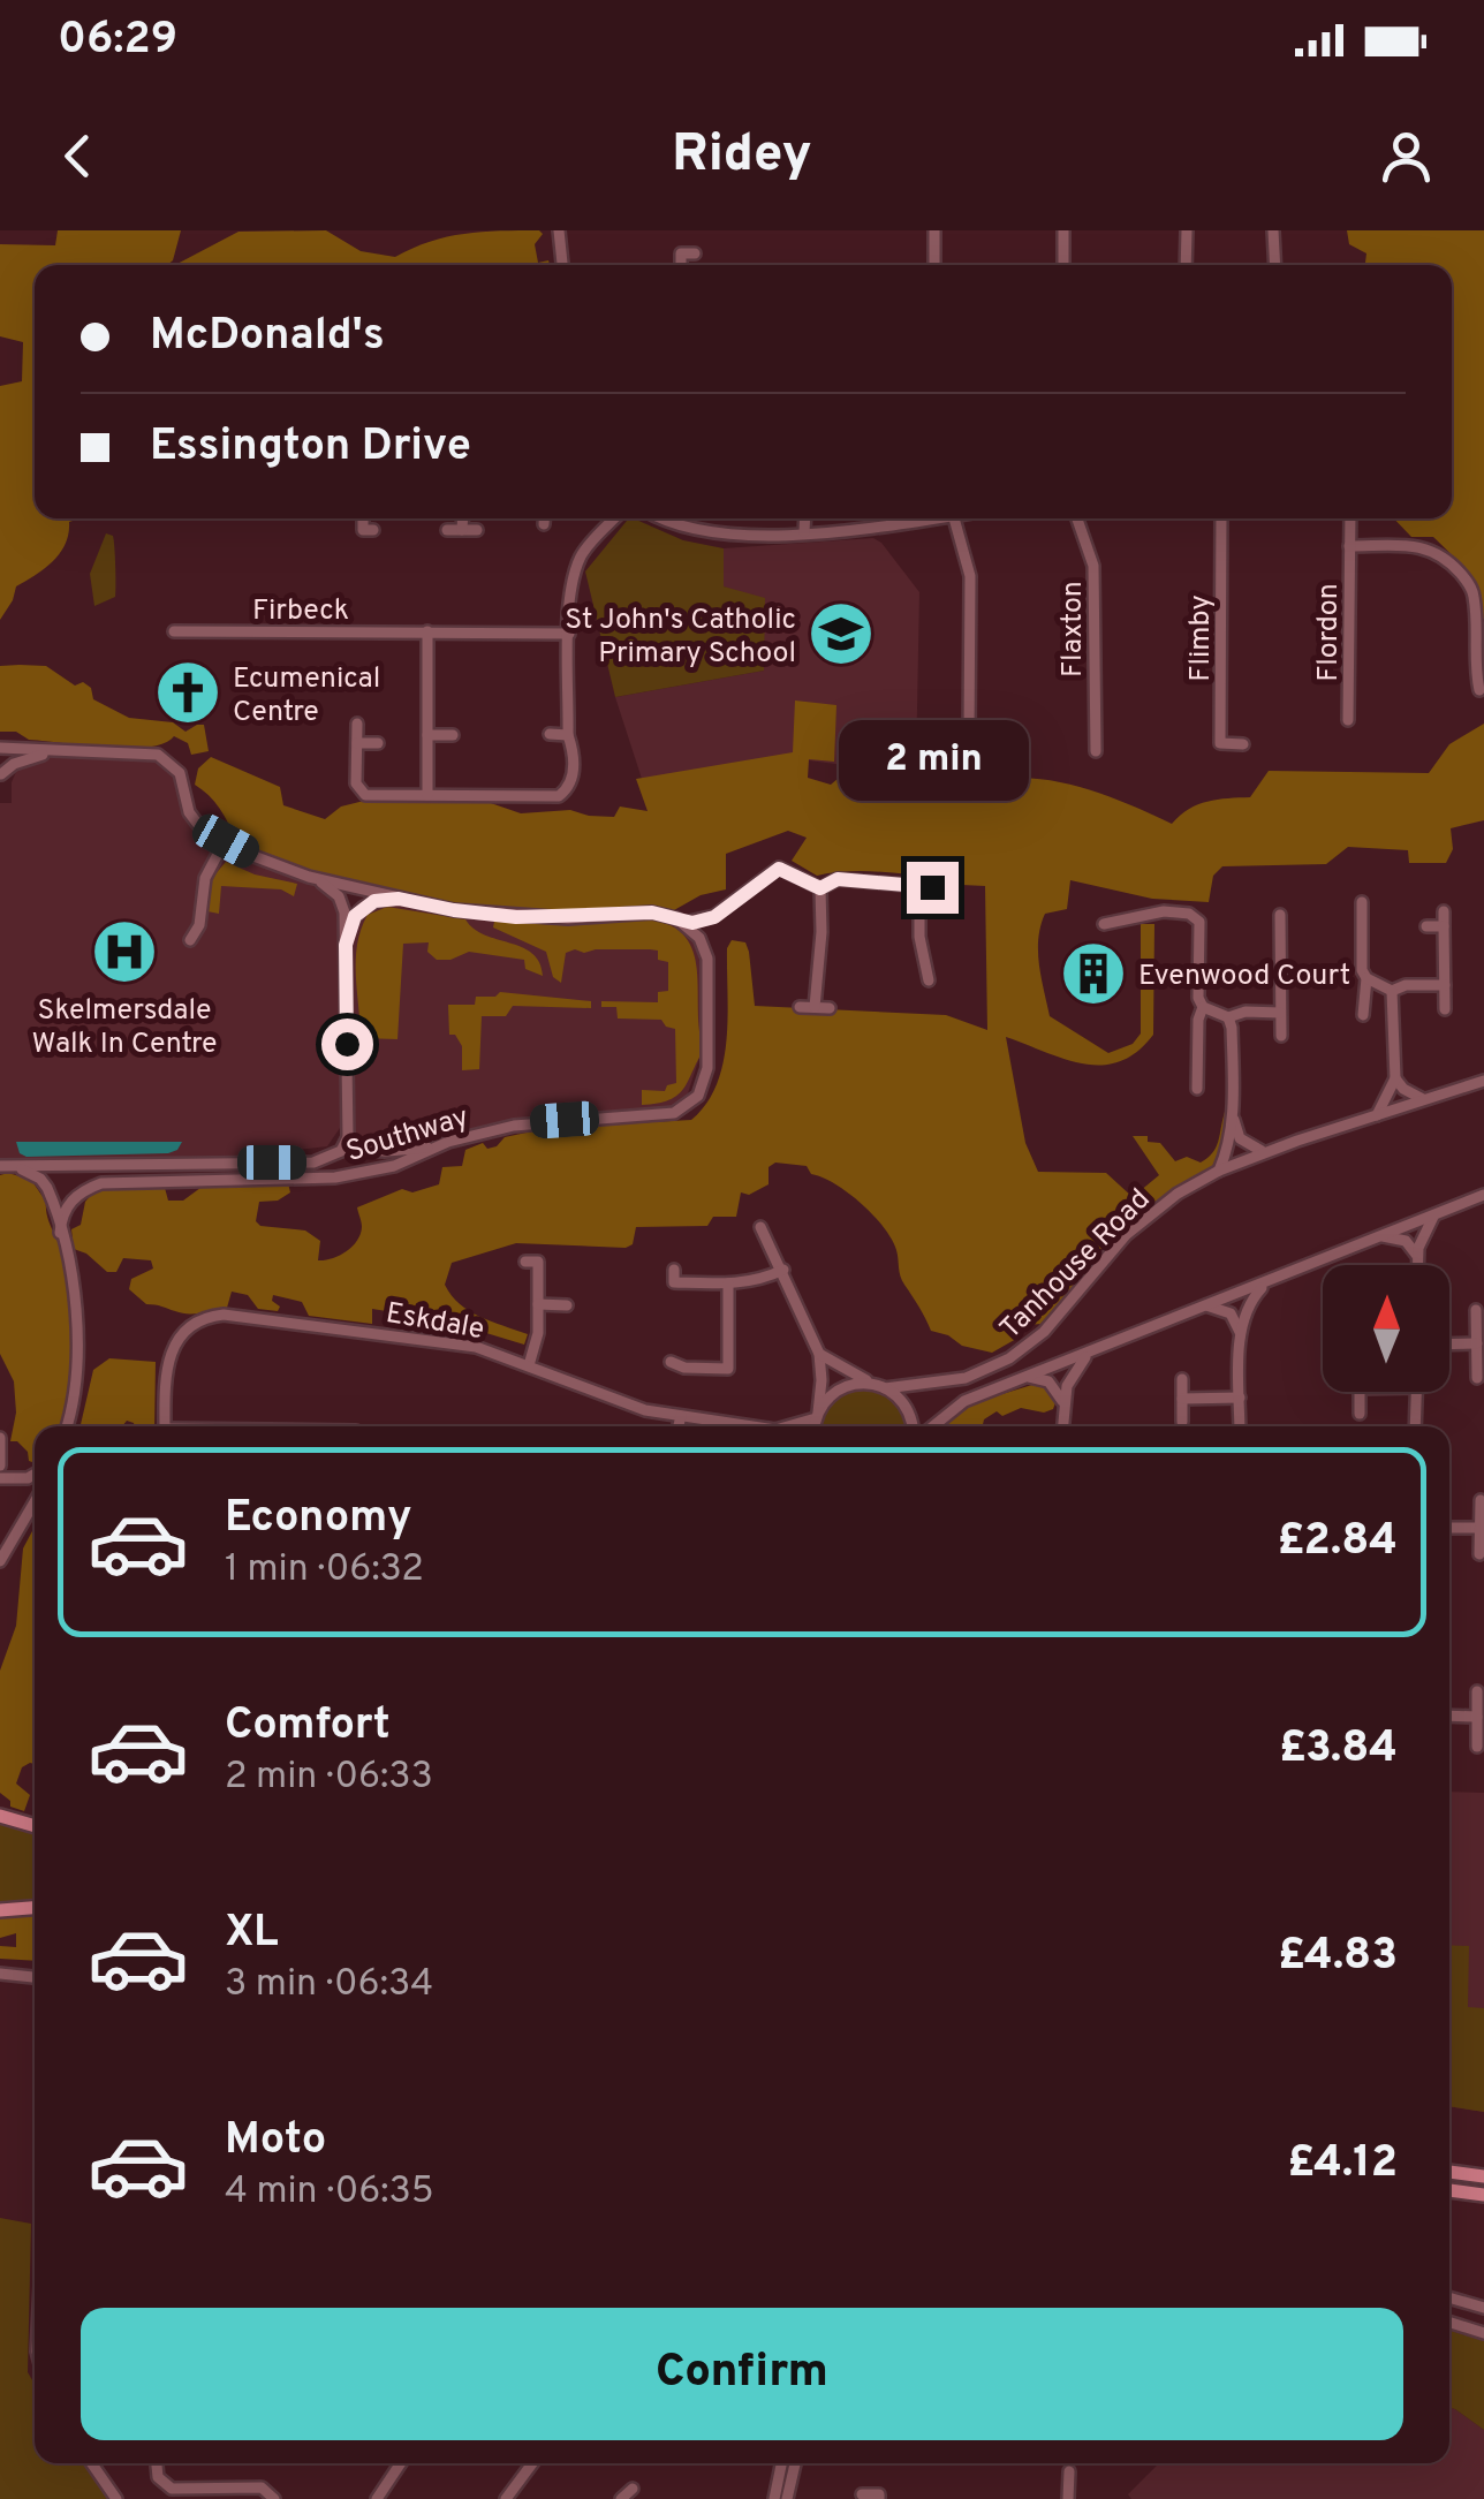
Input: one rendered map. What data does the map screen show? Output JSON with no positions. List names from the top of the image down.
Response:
{
  "streets": {
    "street": [
      "Firbeck",
      "Flaxton",
      "Flordon",
      "Flimby",
      "Southway",
      "Tanhouse Road",
      "Eskdale"
    ]
  },
  "crossings": [
    ["Tanhouse Road", "Eskdale"]
  ],
  "places": {
    "school or university": ["St John's Catholic Primary School"],
    "church": ["Ecumenical Centre"],
    "hospital": ["Skelmersdale Walk In Centre"],
    "building": ["Evenwood Court"]
  },
  "north": "top",
  "page": {
    "status": "06:29",
    "header": "Ridey",
    "banner": ["McDonald's", "Essington Drive"],
    "bubble": "2 min",
    "list": [
      {
        "name": "Economy",
        "note": "1 min · 06:32",
        "value": "£2.84"
      },
      {
        "name": "Comfort",
        "note": "2 min · 06:33",
        "value": "£3.84"
      },
      {
        "name": "XL",
        "note": "3 min · 06:34",
        "value": "£4.83"
      },
      {
        "name": "Moto",
        "note": "4 min · 06:35",
        "value": "£4.12"
      }
    ],
    "buttons": "Confirm"
  }
}
